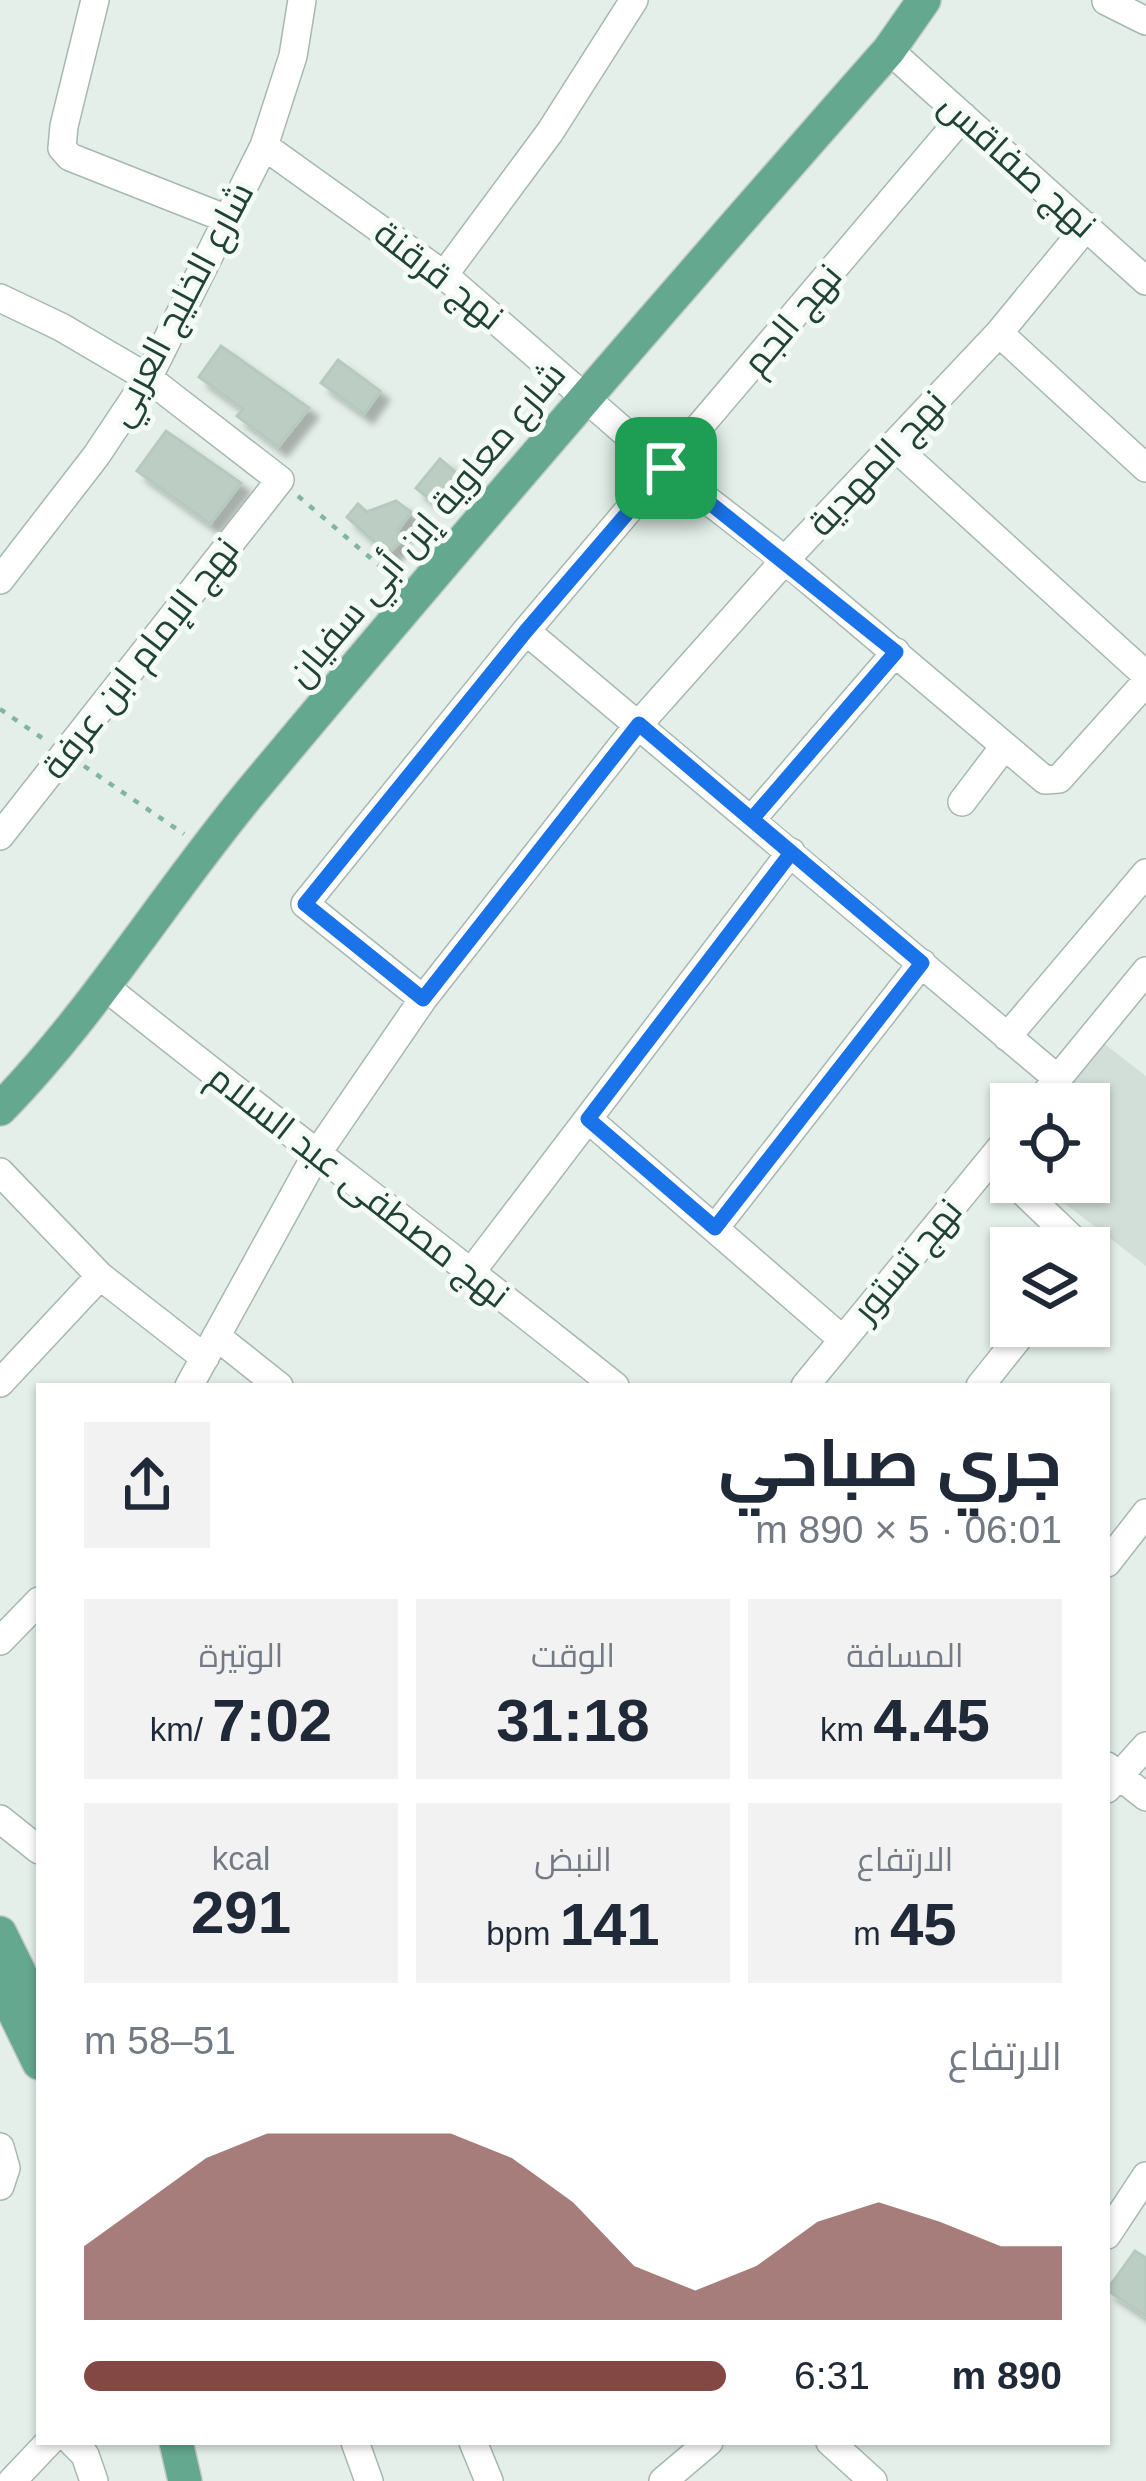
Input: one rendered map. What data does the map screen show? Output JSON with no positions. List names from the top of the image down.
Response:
{
  "streets": {
    "main road": ["شارع معاوية إبن أبي سفيان"],
    "street": [
      "نهج صفاقس",
      "نهج قرقنة",
      "شارع الخليج العربي",
      "نهج الجم",
      "نهج المهدية",
      "نهج الإمام ابن عرفة",
      "نهج مصطفى عبد السلام",
      "نهج تستور"
    ]
  },
  "crossings": [
    ["نهج صفاقس", "نهج الجم"],
    ["نهج صفاقس", "نهج المهدية"],
    ["نهج صفاقس", "شارع معاوية إبن أبي سفيان"],
    ["نهج قرقنة", "شارع الخليج العربي"],
    ["نهج قرقنة", "نهج الجم"],
    ["نهج قرقنة", "نهج المهدية"],
    ["نهج قرقنة", "شارع معاوية إبن أبي سفيان"],
    ["نهج الجم", "نهج المهدية"],
    ["نهج المهدية", "نهج مصطفى عبد السلام"],
    ["شارع معاوية إبن أبي سفيان", "نهج مصطفى عبد السلام"]
  ],
  "page": {
    "heading": ["جري صباحي", "06:01 · 5 × 890 m"],
    "stats": [
      ["المسافة", "4.45 km"],
      ["الوقت", "31:18"],
      ["الوتيرة", "7:02 /km"],
      ["الارتفاع", "45 m"],
      ["النبض", "141 bpm"],
      ["kcal", "291"]
    ],
    "chart": ["الارتفاع", "51–58 m"],
    "list": [
      {
        "name": "890 m",
        "note": "6:31"
      }
    ]
  }
}
